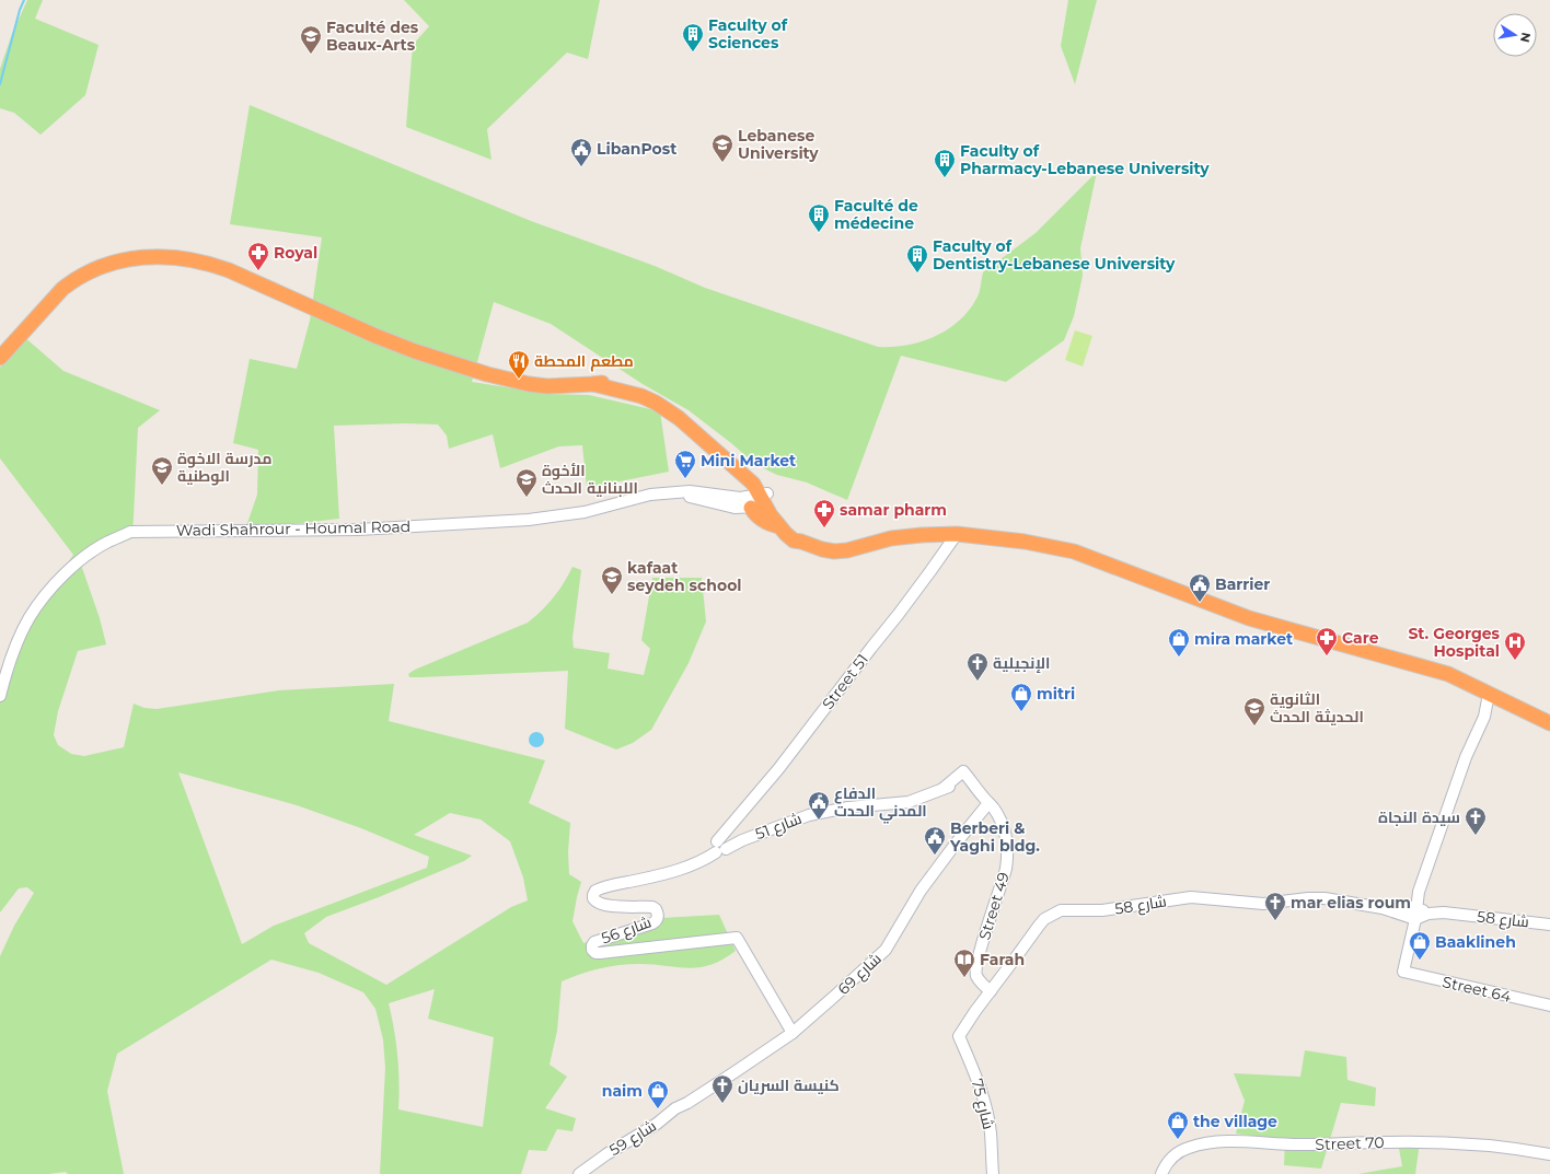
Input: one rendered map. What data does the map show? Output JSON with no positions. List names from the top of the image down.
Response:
{
  "streets": {
    "street": [
      "Wadi Shahrour - Houmal Road",
      "Street 51",
      "شارع 51",
      "شارع 58",
      "Street 49",
      "شارع 56",
      "شارع 69",
      "Street 64",
      "شارع 75",
      "شارع 59",
      "Street 70"
    ]
  },
  "crossings": [
    ["Street 51", "شارع 51"],
    ["Street 51", "شارع 56"],
    ["شارع 51", "Street 49"],
    ["شارع 51", "شارع 56"],
    ["شارع 51", "شارع 69"],
    ["شارع 58", "Street 49"],
    ["شارع 58", "Street 64"],
    ["شارع 58", "شارع 75"],
    ["Street 49", "شارع 69"],
    ["شارع 56", "شارع 69"],
    ["شارع 69", "شارع 59"]
  ],
  "places": {
    "building": [
      "Faculty of Sciences",
      "Faculty of Pharmacy-Lebanese University",
      "Faculté de médecine",
      "Faculty of Dentistry-Lebanese University"
    ],
    "school or university": [
      "Faculté des Beaux-Arts",
      "Lebanese University",
      "مدرسة الاخوة الوطنية",
      "الأخوة اللبنانية الحدث",
      "kafaat seydeh school",
      "الثانوية الحديثة الحدث"
    ],
    "public building": [
      "LibanPost",
      "Barrier",
      "الدفاع المدني الحدت",
      "Berberi & Yaghi bldg."
    ],
    "pharmacy": ["Royal", "samar pharm", "Care"],
    "restaurant": ["مطعم المحطة"],
    "supermarket": ["Mini Market"],
    "shop": [
      "mira market",
      "mitri",
      "Baaklineh",
      "naim",
      "the village"
    ],
    "hospital": ["St. Georges Hospital"],
    "church": [
      "الإنجيلية",
      "سيدة النجاة",
      "mar elias roum",
      "كنيسة السريان"
    ],
    "library": ["Farah"]
  },
  "north": "right"
}
